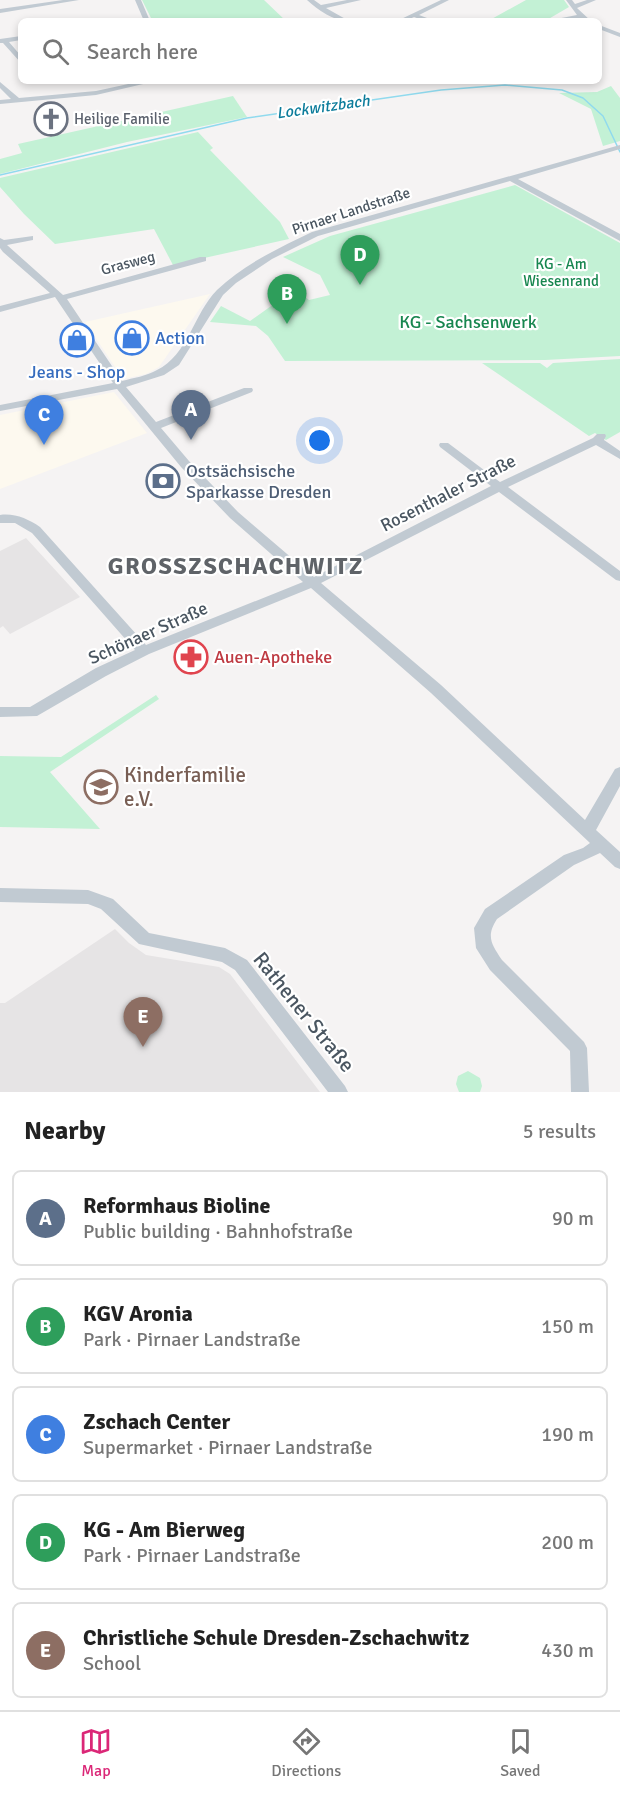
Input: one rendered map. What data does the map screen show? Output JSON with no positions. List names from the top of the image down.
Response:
{
  "streets": {
    "street": [
      "Pirnaer Landstraße",
      "Grasweg",
      "Rosenthaler Straße",
      "Schönaer Straße",
      "Rathener Straße"
    ]
  },
  "crossings": [
    ["Rosenthaler Straße", "Schönaer Straße"]
  ],
  "districts": ["GROSSZSCHACHWITZ"],
  "water": ["Lockwitzbach"],
  "parks": ["KG - Am Wiesenrand", "KG - Sachsenwerk"],
  "places": {
    "church": ["Heilige Familie"],
    "shop": ["Action", "Jeans - Shop"],
    "bank": ["Ostsächsische Sparkasse Dresden"],
    "pharmacy": ["Auen-Apotheke"],
    "school or university": ["Kinderfamilie e.V."]
  },
  "page": {
    "search": "Search here",
    "pins": [
      "D",
      "B",
      "A",
      "C",
      "E"
    ],
    "heading": ["Nearby", "5 results"],
    "list": [
      {
        "mark": "A",
        "name": "Reformhaus Bioline",
        "note": "Public building · Bahnhofstraße",
        "value": "90 m"
      },
      {
        "mark": "B",
        "name": "KGV Aronia",
        "note": "Park · Pirnaer Landstraße",
        "value": "150 m"
      },
      {
        "mark": "C",
        "name": "Zschach Center",
        "note": "Supermarket · Pirnaer Landstraße",
        "value": "190 m"
      },
      {
        "mark": "D",
        "name": "KG - Am Bierweg",
        "note": "Park · Pirnaer Landstraße",
        "value": "200 m"
      },
      {
        "mark": "E",
        "name": "Christliche Schule Dresden-Zschachwitz",
        "note": "School",
        "value": "430 m"
      }
    ],
    "nav": ["Map", "Directions", "Saved"]
  }
}
